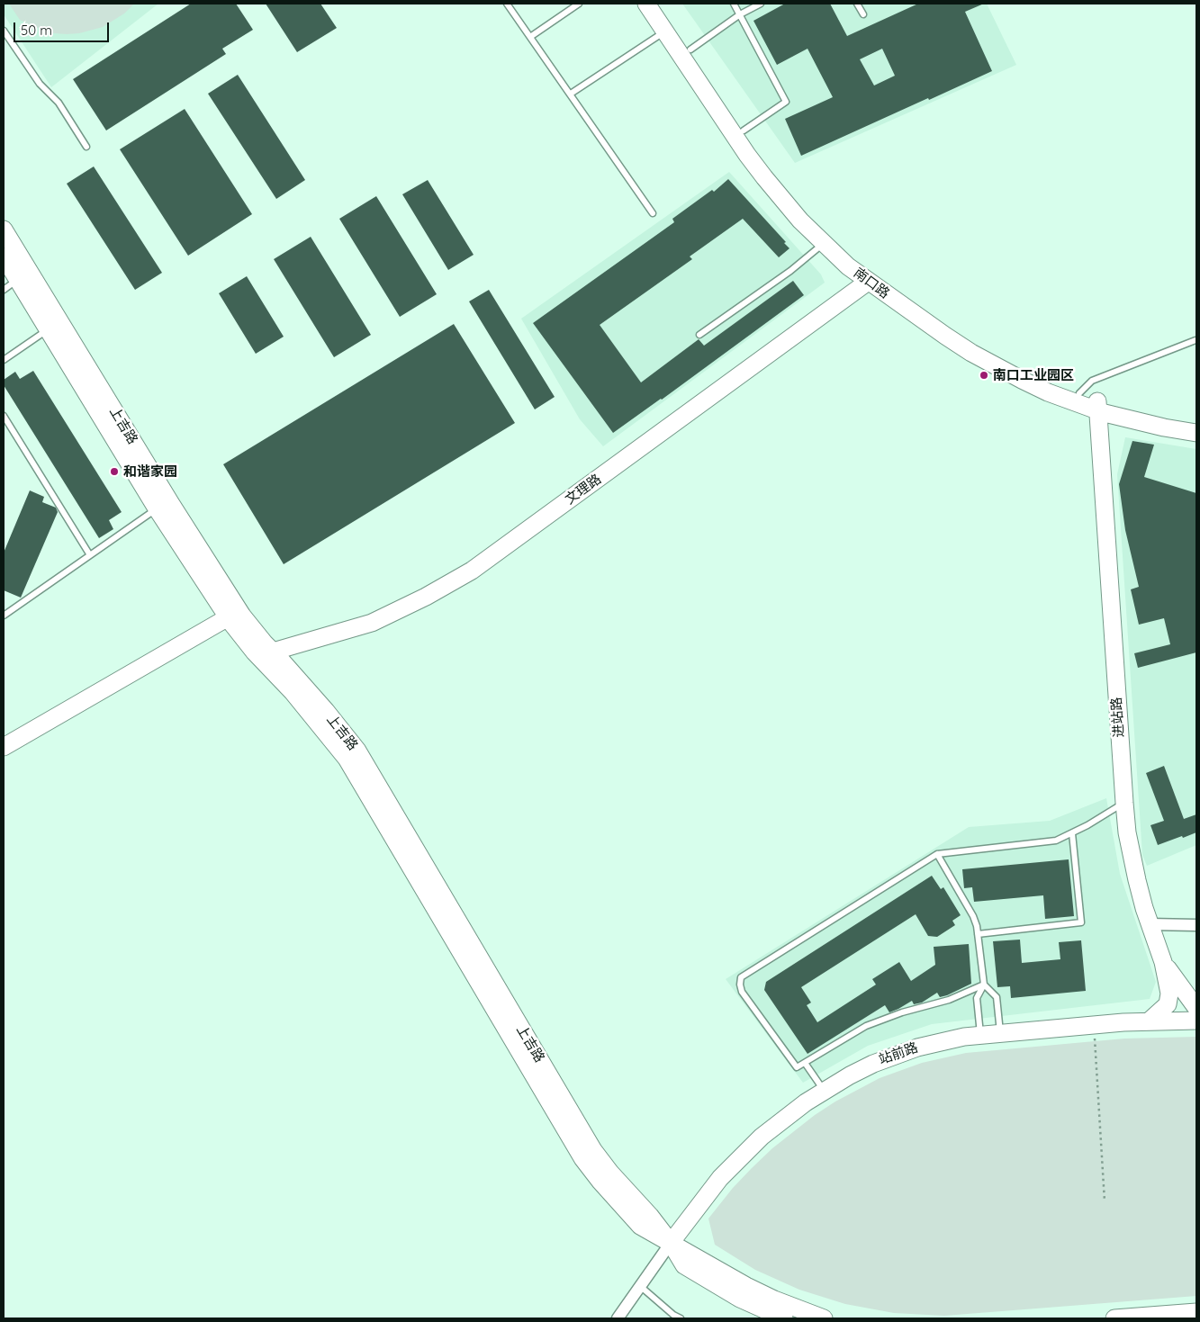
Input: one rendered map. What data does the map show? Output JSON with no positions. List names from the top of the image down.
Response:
{
  "streets": {
    "main road": [
      "南口路",
      "上吉路",
      "文理路",
      "进站路",
      "站前路"
    ]
  },
  "crossings": [
    ["南口路", "文理路"],
    ["南口路", "进站路"],
    ["上吉路", "文理路"],
    ["上吉路", "站前路"],
    ["进站路", "站前路"]
  ],
  "places": ["南口工业园区", "和谐家园"],
  "scale_bar": "50 m"
}
